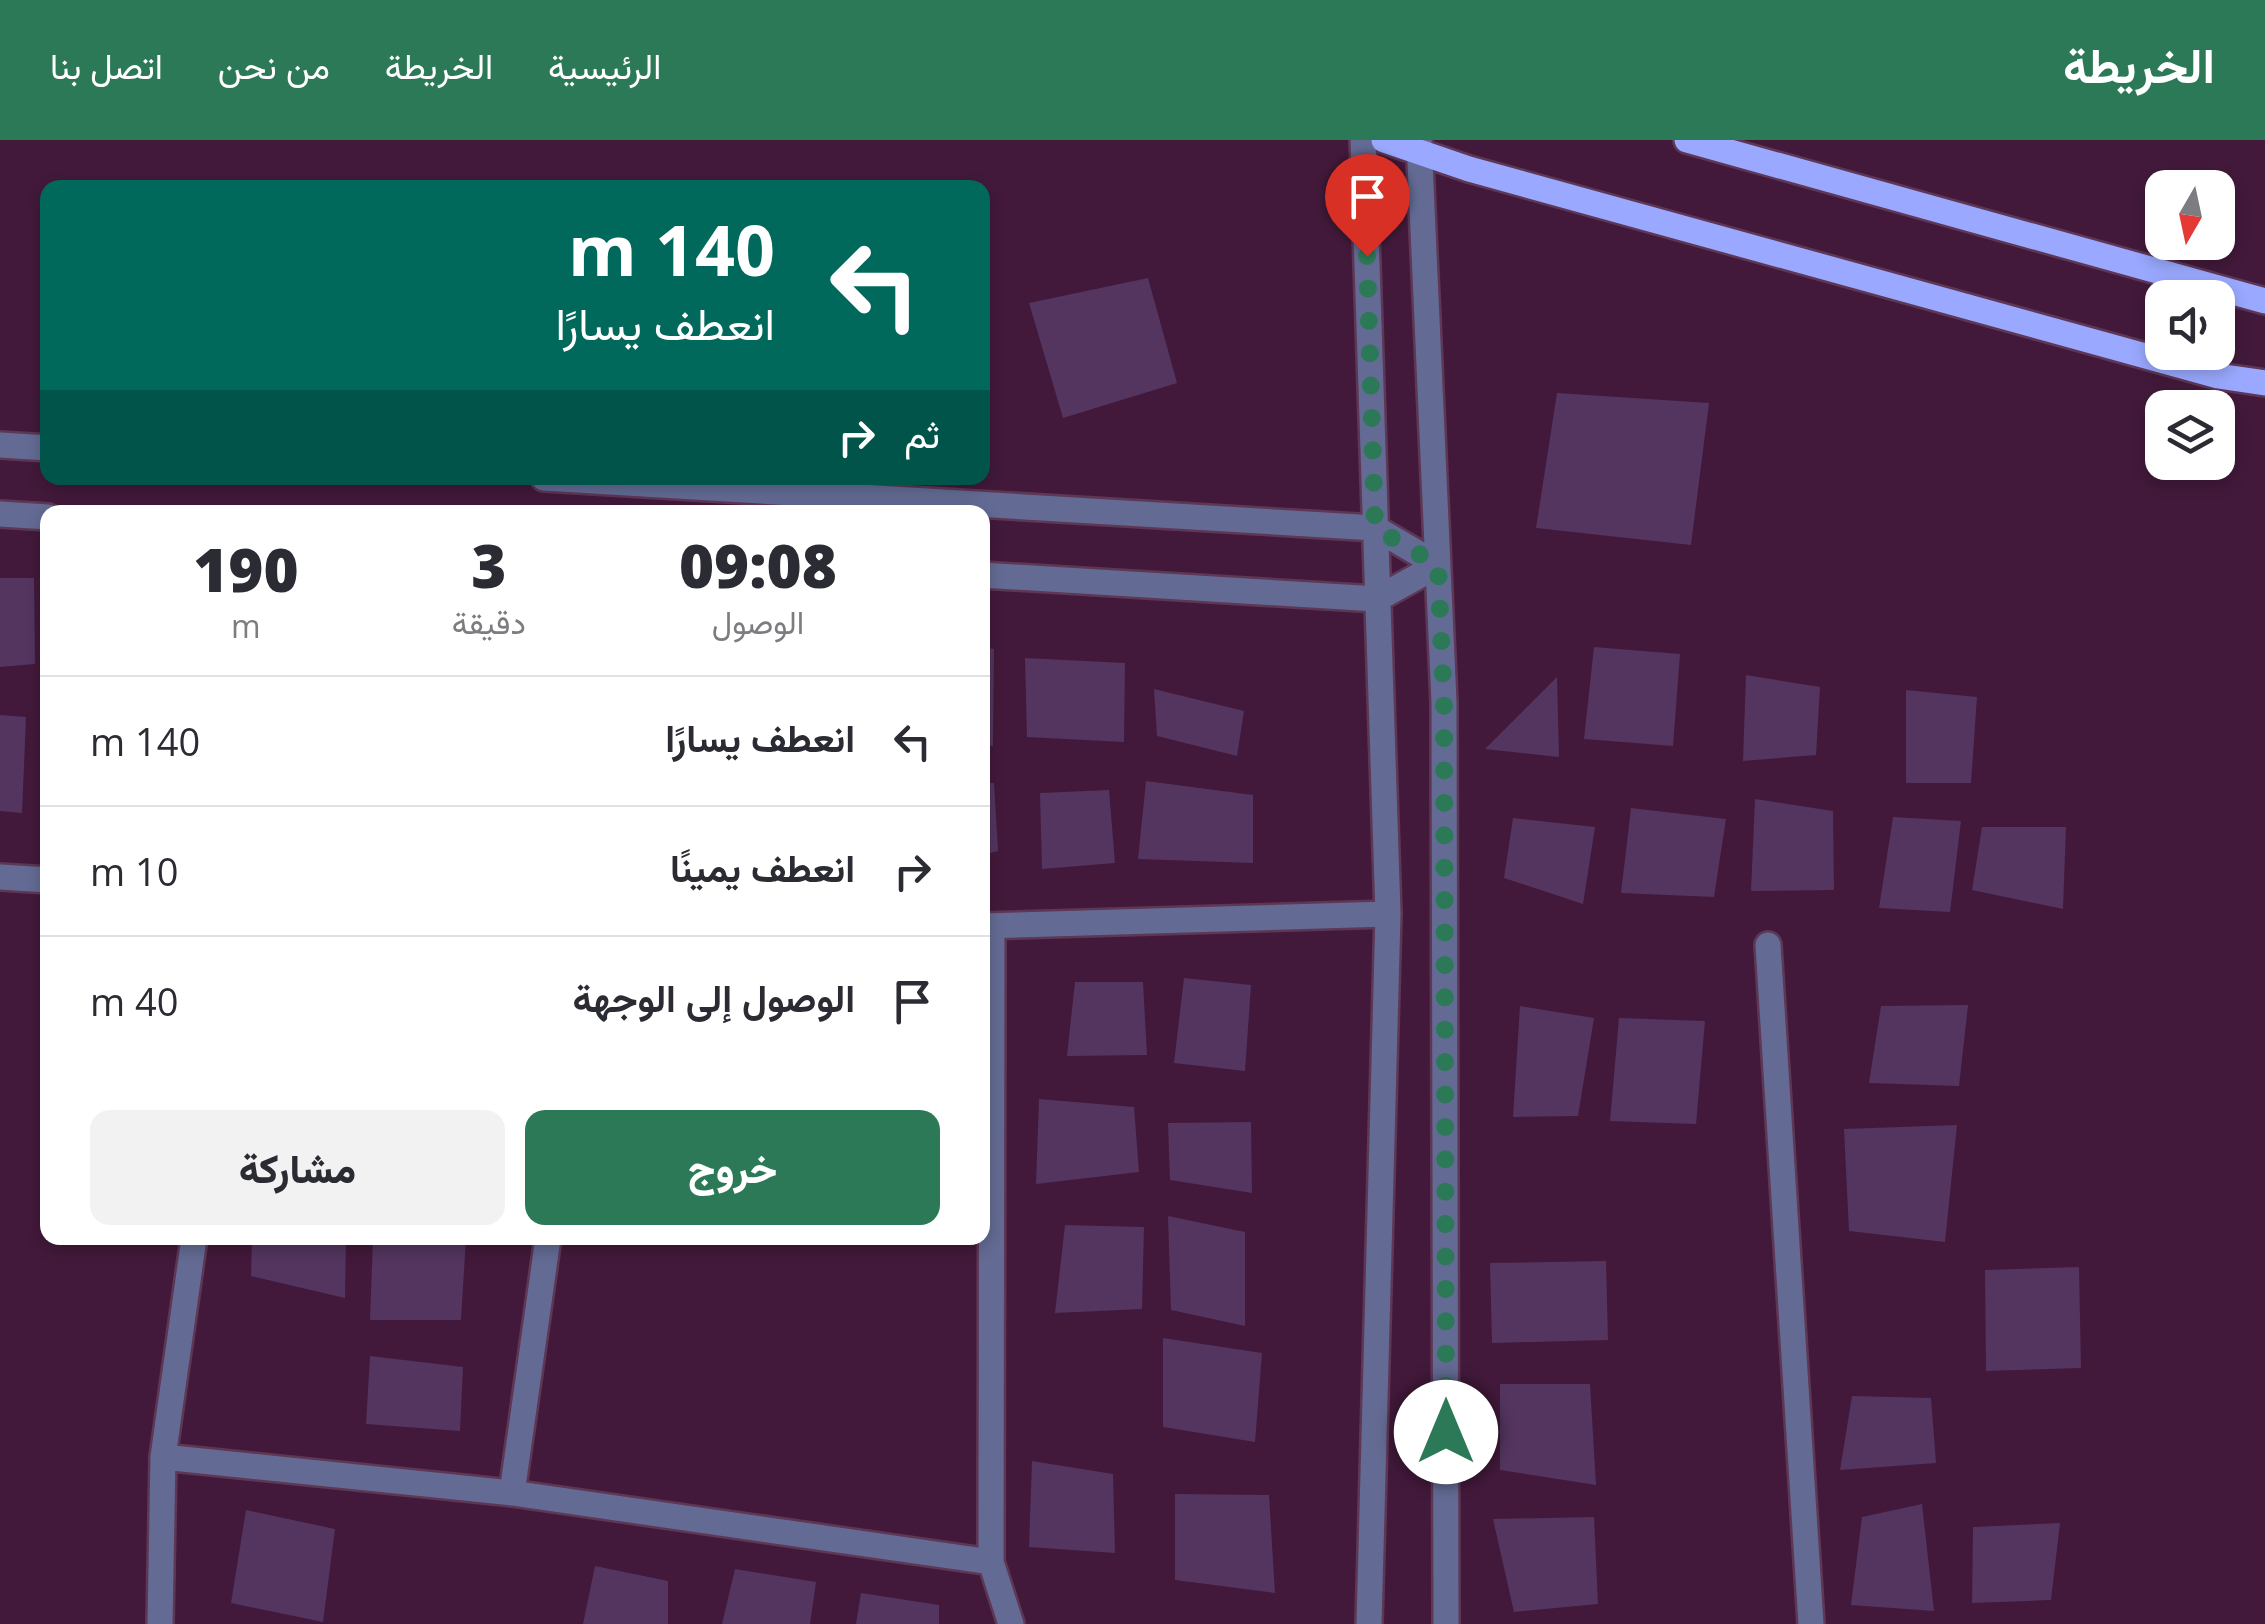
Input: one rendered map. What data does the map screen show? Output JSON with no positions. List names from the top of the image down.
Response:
{
  "north": "bottom",
  "page": {
    "header": "الخريطة",
    "nav": [
      "الرئيسية",
      "الخريطة",
      "من نحن",
      "اتصل بنا"
    ],
    "turn": ["140 m", "انعطف يسارًا"],
    "then": "ثم",
    "eta": [
      "09:08",
      "الوصول",
      "3",
      "دقيقة",
      "190",
      "m"
    ],
    "list": [
      {
        "name": "انعطف يسارًا",
        "value": "140 m"
      },
      {
        "name": "انعطف يمينًا",
        "value": "10 m"
      },
      {
        "name": "الوصول إلى الوجهة",
        "value": "40 m"
      }
    ],
    "buttons": ["خروج", "مشاركة"]
  }
}
